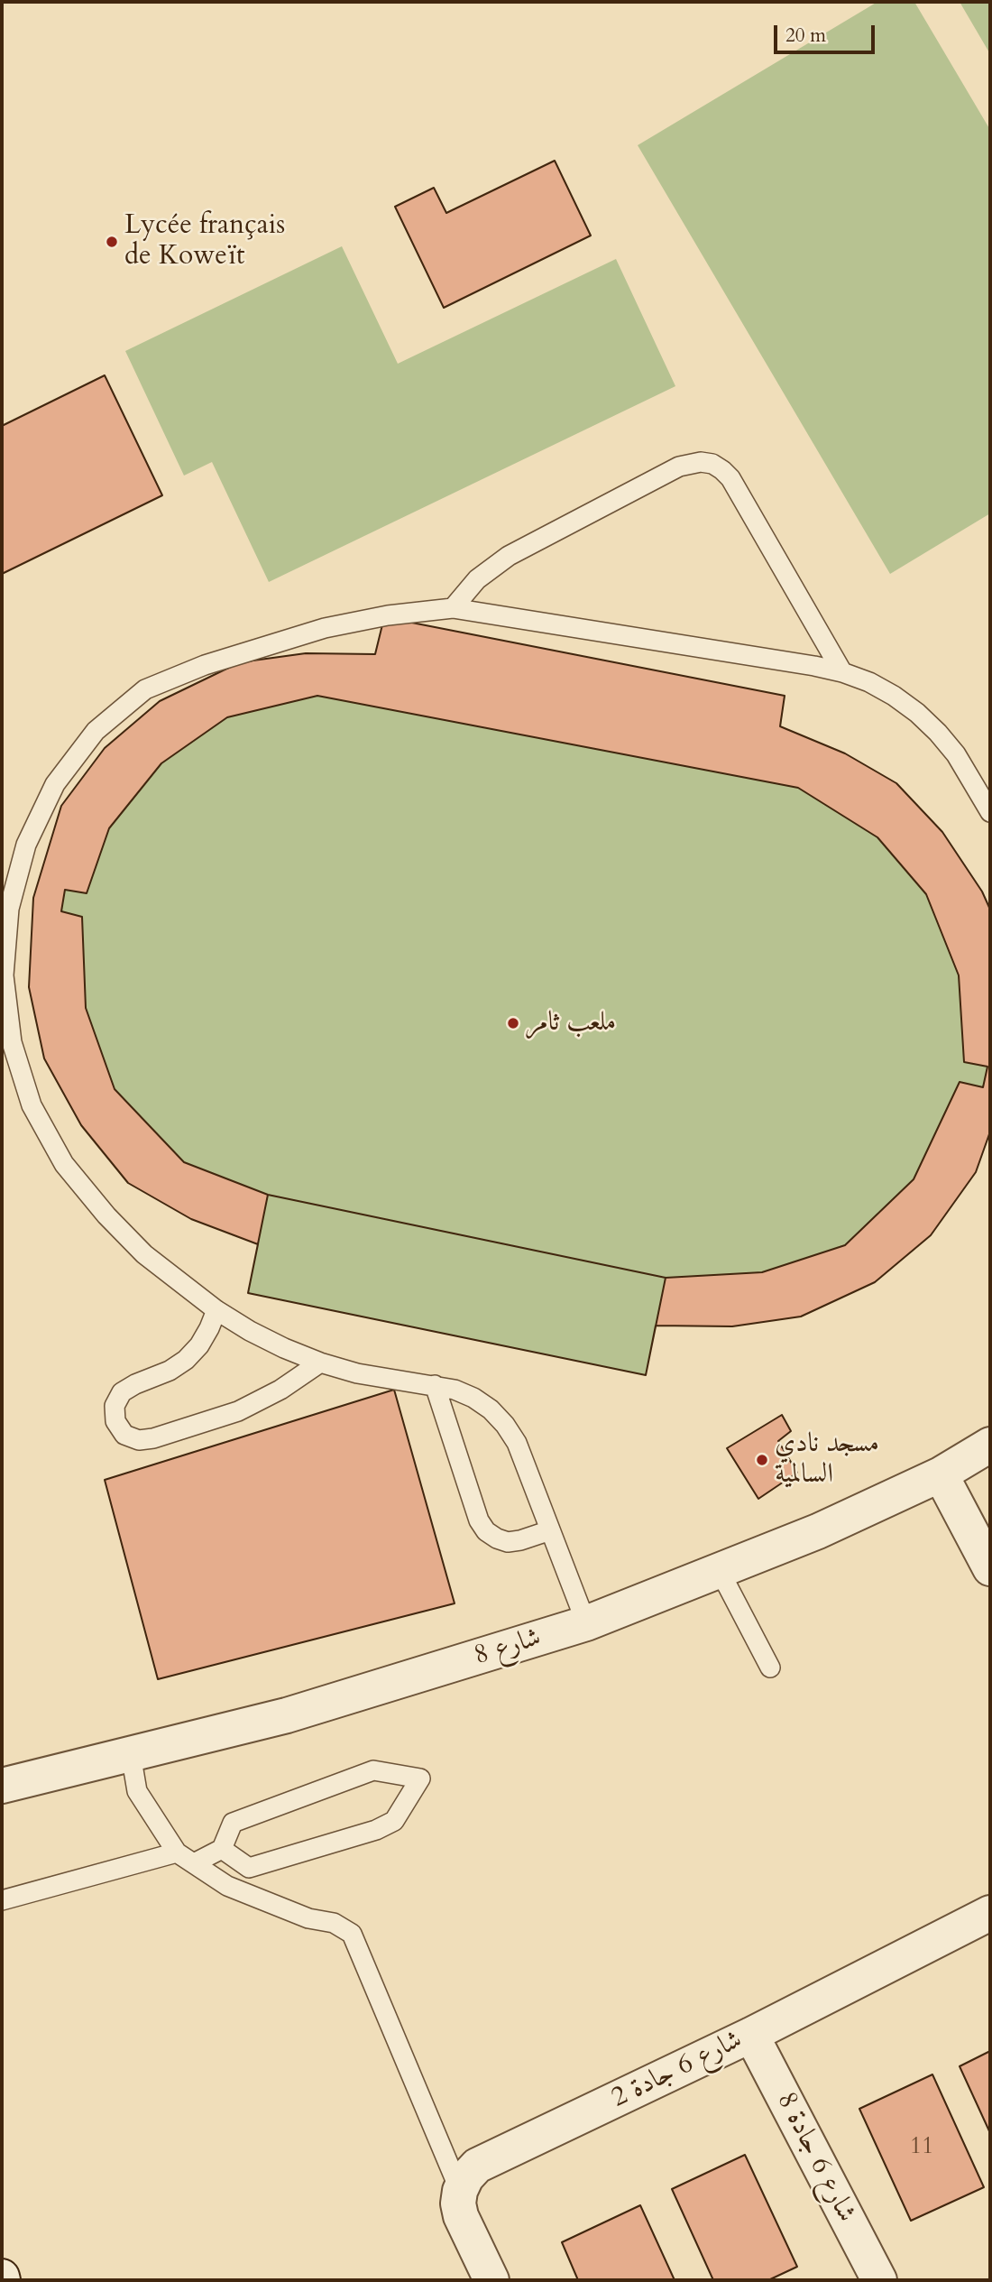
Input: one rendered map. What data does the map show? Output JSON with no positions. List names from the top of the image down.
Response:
{
  "streets": {
    "street": ["شارع 8", "شارع 6 جادة 2", "شارع 6 جادة 8"]
  },
  "crossings": [
    ["شارع 6 جادة 2", "شارع 6 جادة 8"]
  ],
  "places": ["Lycée français de Koweït", "ملعب ثامر", "مسجد نادي السالمية"],
  "house_numbers": ["11"],
  "scale_bar": "20 m"
}
